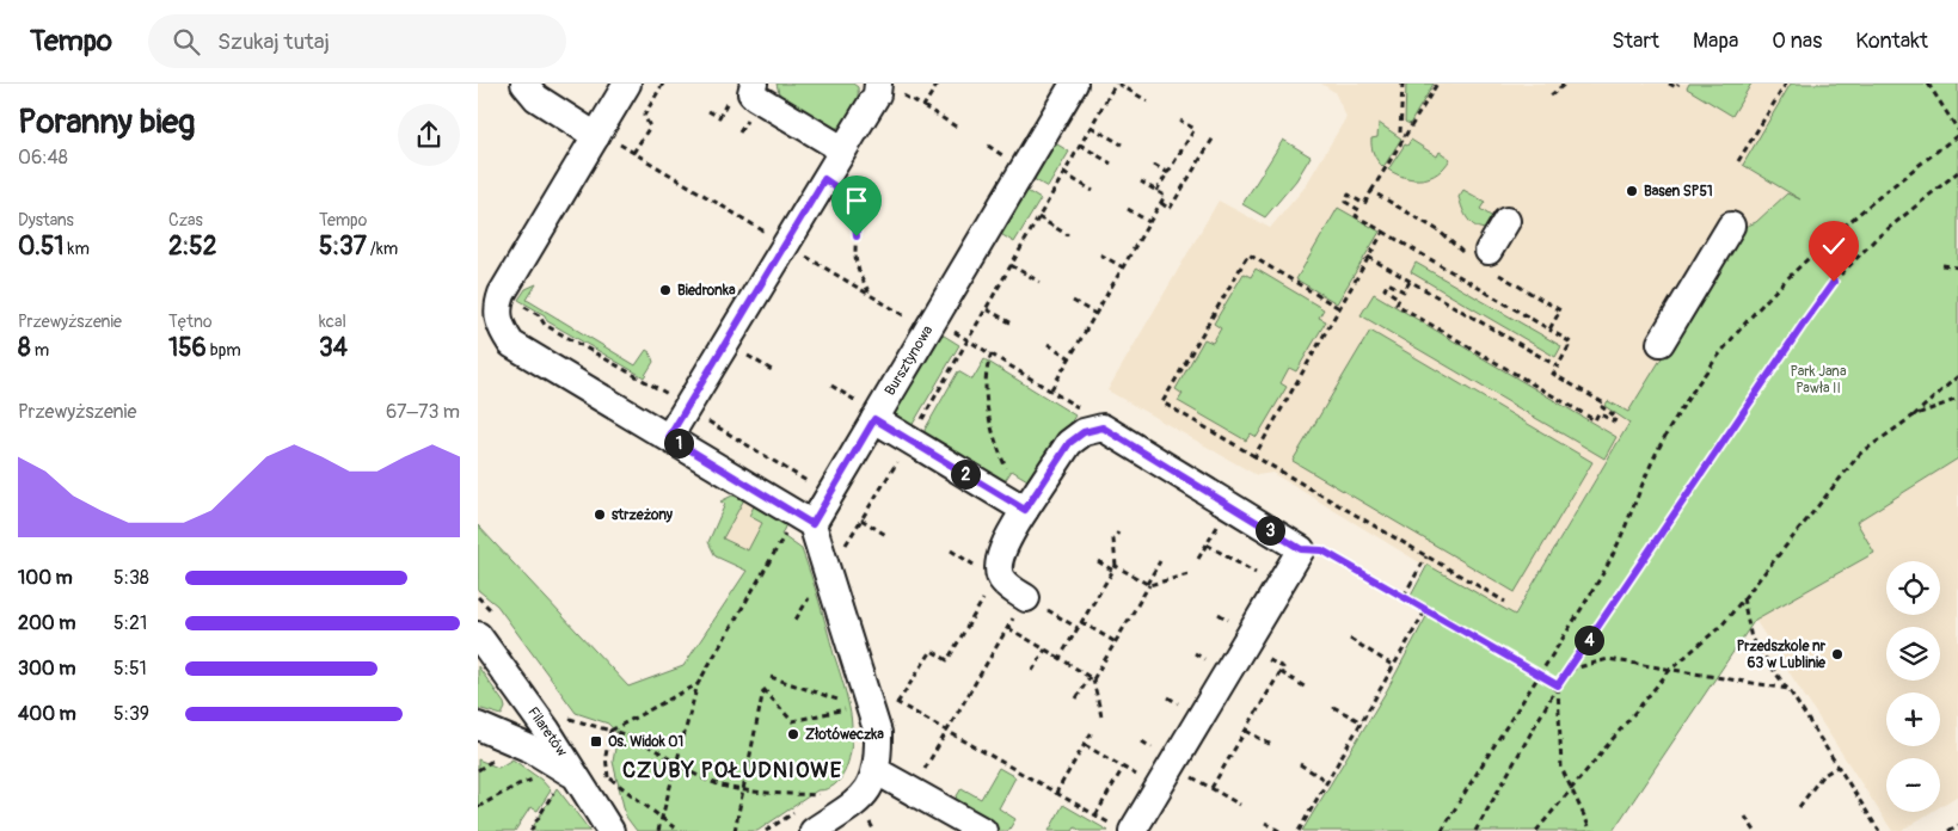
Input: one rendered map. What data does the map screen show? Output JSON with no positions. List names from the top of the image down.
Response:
{
  "streets": {
    "street": ["Bursztynowa", "Filaretów"]
  },
  "districts": ["CZUBY POŁUDNIOWE"],
  "parks": ["Park Jana Pawła II"],
  "places": {
    "other": [
      "Basen SP51",
      "Biedronka",
      "strzeżony",
      "Przedszkole nr 63 w Lublinie",
      "Złotóweczka"
    ],
    "transit": ["Os. Widok 01"]
  },
  "page": {
    "header": "Tempo",
    "search": "Szukaj tutaj",
    "nav": [
      "Start",
      "Mapa",
      "O nas",
      "Kontakt"
    ],
    "heading": ["Poranny bieg", "06:48"],
    "stats": [
      ["Dystans", "0.51 km"],
      ["Czas", "2:52"],
      ["Tempo", "5:37 /km"],
      ["Przewyższenie", "8 m"],
      ["Tętno", "156 bpm"],
      ["kcal", "34"]
    ],
    "chart": ["Przewyższenie", "67–73 m"],
    "pins": [
      "1",
      "2",
      "3",
      "4"
    ],
    "list": [
      {
        "name": "100 m",
        "note": "5:38"
      },
      {
        "name": "200 m",
        "note": "5:21"
      },
      {
        "name": "300 m",
        "note": "5:51"
      },
      {
        "name": "400 m",
        "note": "5:39"
      }
    ],
    "map_buttons": ["+", "−"]
  }
}
